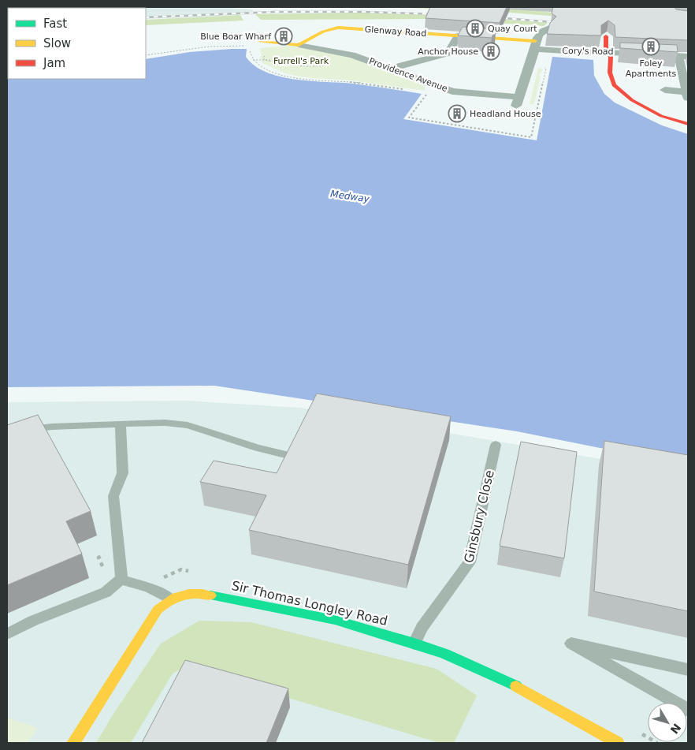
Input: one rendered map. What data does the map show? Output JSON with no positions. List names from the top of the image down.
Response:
{
  "streets": {
    "street": [
      "Glenway Road",
      "Cory's Road",
      "Providence Avenue",
      "Sir Thomas Longley Road"
    ],
    "lane": ["Ginsbury Close"]
  },
  "crossings": [
    ["Glenway Road", "Cory's Road"],
    ["Glenway Road", "Providence Avenue"],
    ["Cory's Road", "Providence Avenue"],
    ["Ginsbury Close", "Sir Thomas Longley Road"]
  ],
  "water": ["Medway"],
  "parks": ["Furrell's Park"],
  "places": {
    "building": [
      "Quay Court",
      "Blue Boar Wharf",
      "Foley Apartments",
      "Anchor House",
      "Headland House"
    ]
  },
  "legend": ["Fast", "Slow", "Jam"],
  "north": "bottom right"
}
